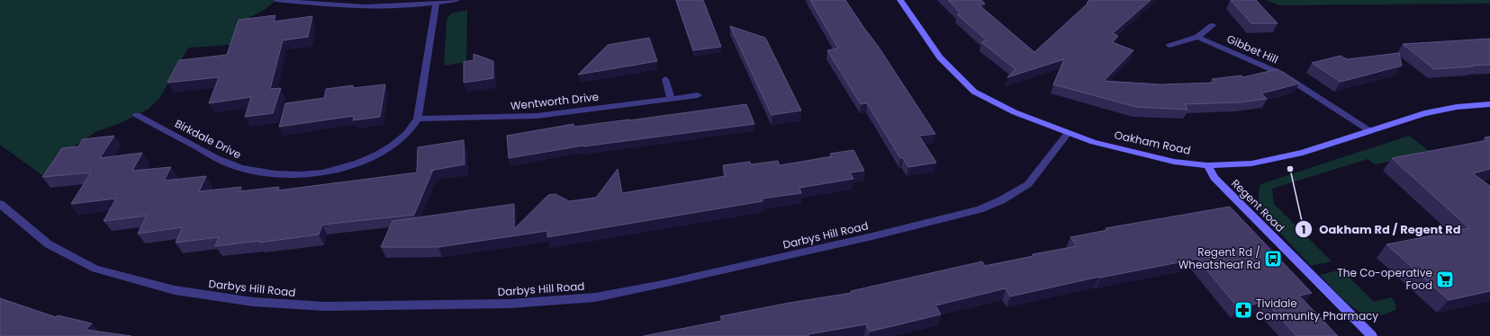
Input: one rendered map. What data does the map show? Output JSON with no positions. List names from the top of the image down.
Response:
{
  "streets": {
    "street": [
      "Gibbet Hill",
      "Wentworth Drive",
      "Birkdale Drive",
      "Oakham Road",
      "Regent Road",
      "Darbys Hill Road"
    ]
  },
  "crossings": [
    ["Gibbet Hill", "Oakham Road"],
    ["Wentworth Drive", "Birkdale Drive"],
    ["Oakham Road", "Regent Road"],
    ["Oakham Road", "Darbys Hill Road"]
  ],
  "places": {
    "other": ["Oakham Rd / Regent Rd"],
    "bus stop": ["Regent Rd / Wheatsheaf Rd"],
    "supermarket": ["The Co-operative Food"],
    "pharmacy": ["Tividale Community Pharmacy"]
  }
}
